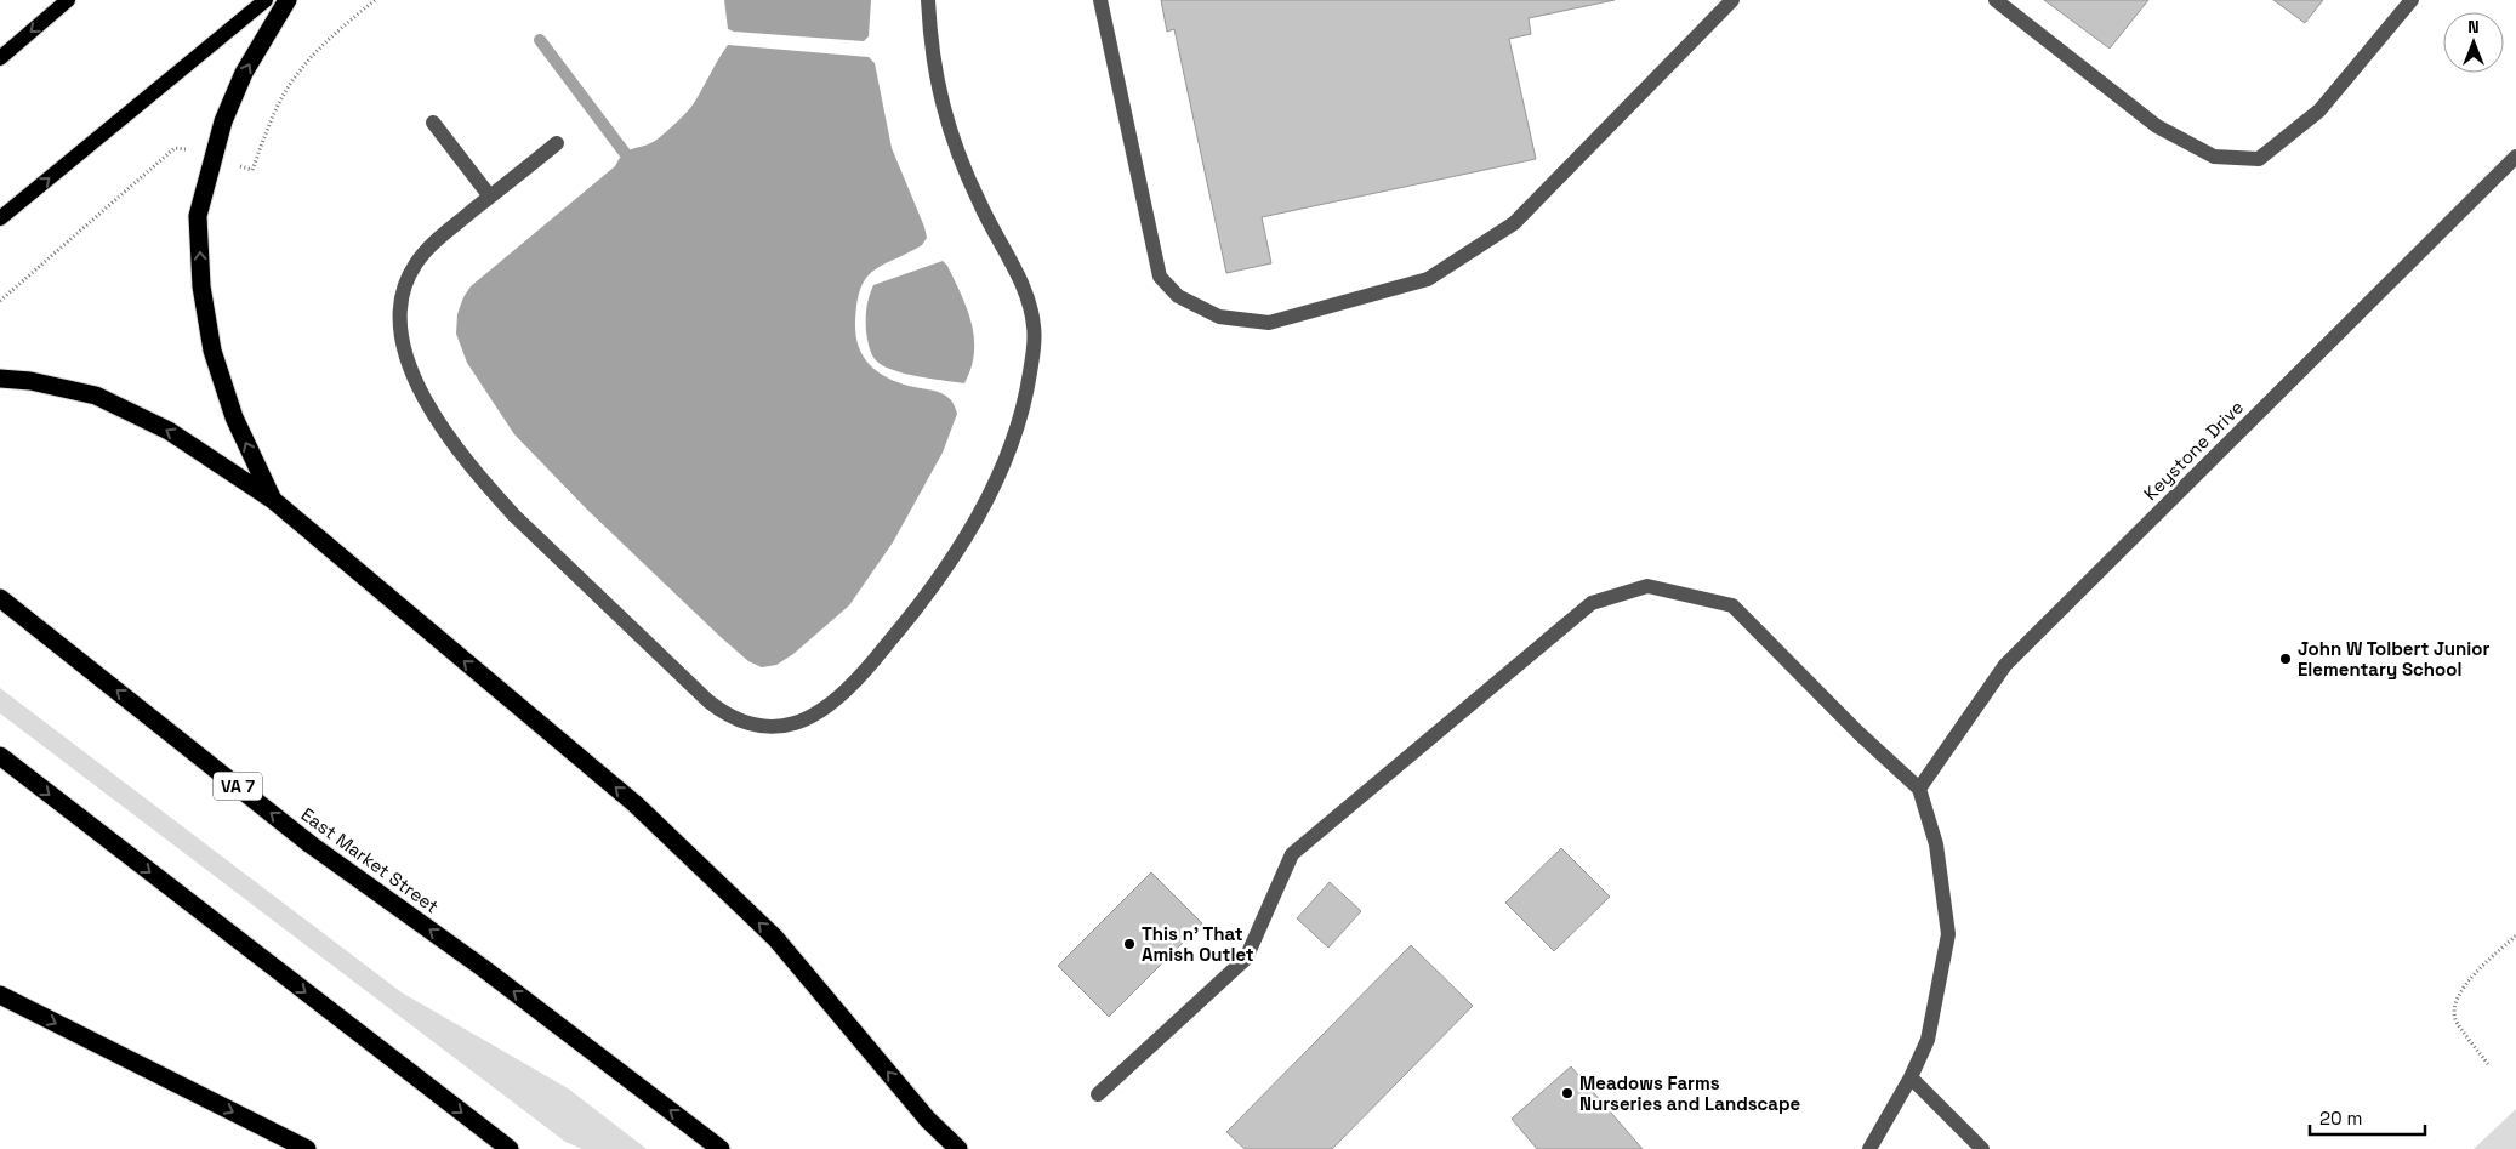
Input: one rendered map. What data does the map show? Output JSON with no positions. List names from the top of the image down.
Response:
{
  "streets": {
    "highway": ["VA 7", "East Market Street"],
    "street": ["Keystone Drive"]
  },
  "places": ["John W Tolbert Junior Elementary School", "This n' That Amish Outlet", "Meadows Farms Nurseries and Landscape"],
  "scale_bar": "20 m",
  "north": "top"
}
